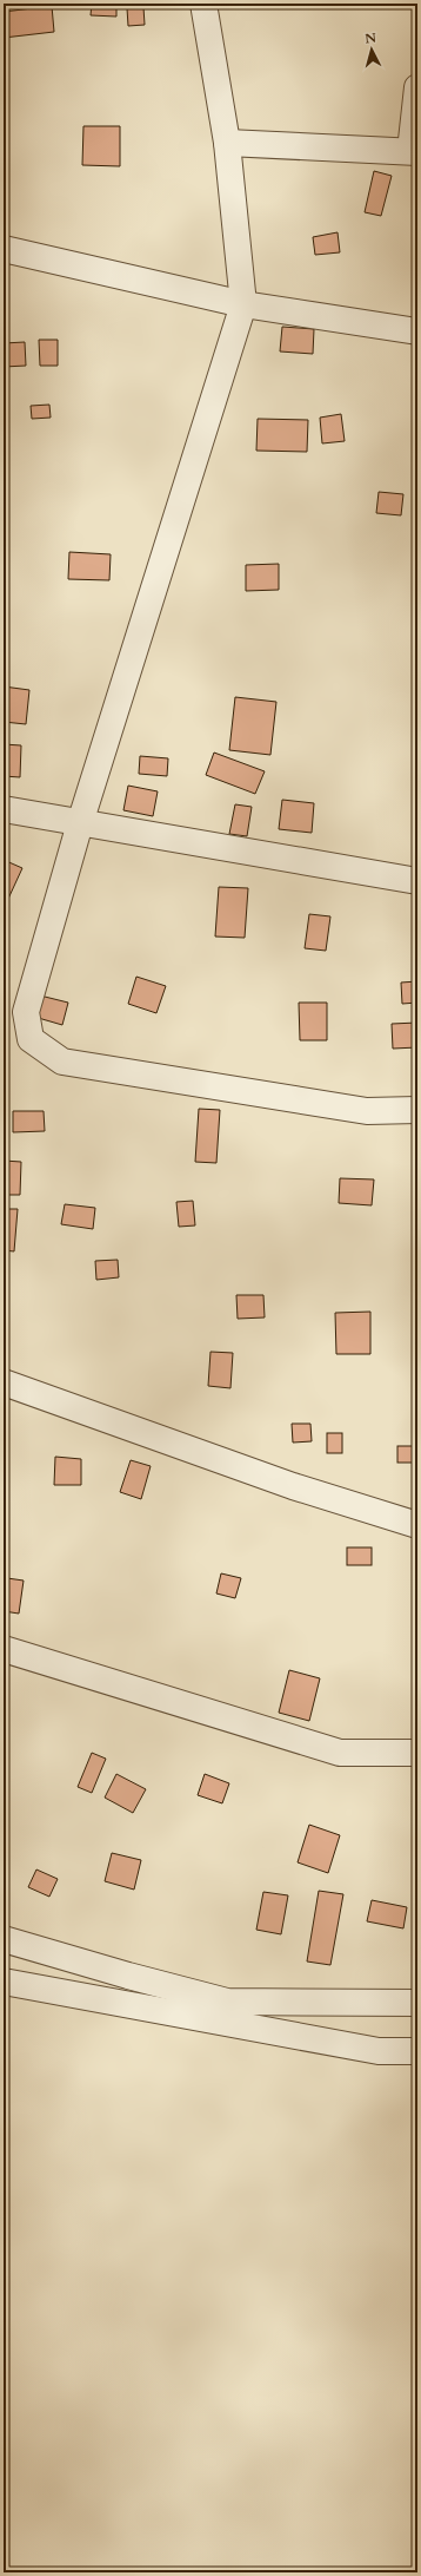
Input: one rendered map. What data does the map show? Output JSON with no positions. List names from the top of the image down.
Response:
{
  "north": "top"
}
